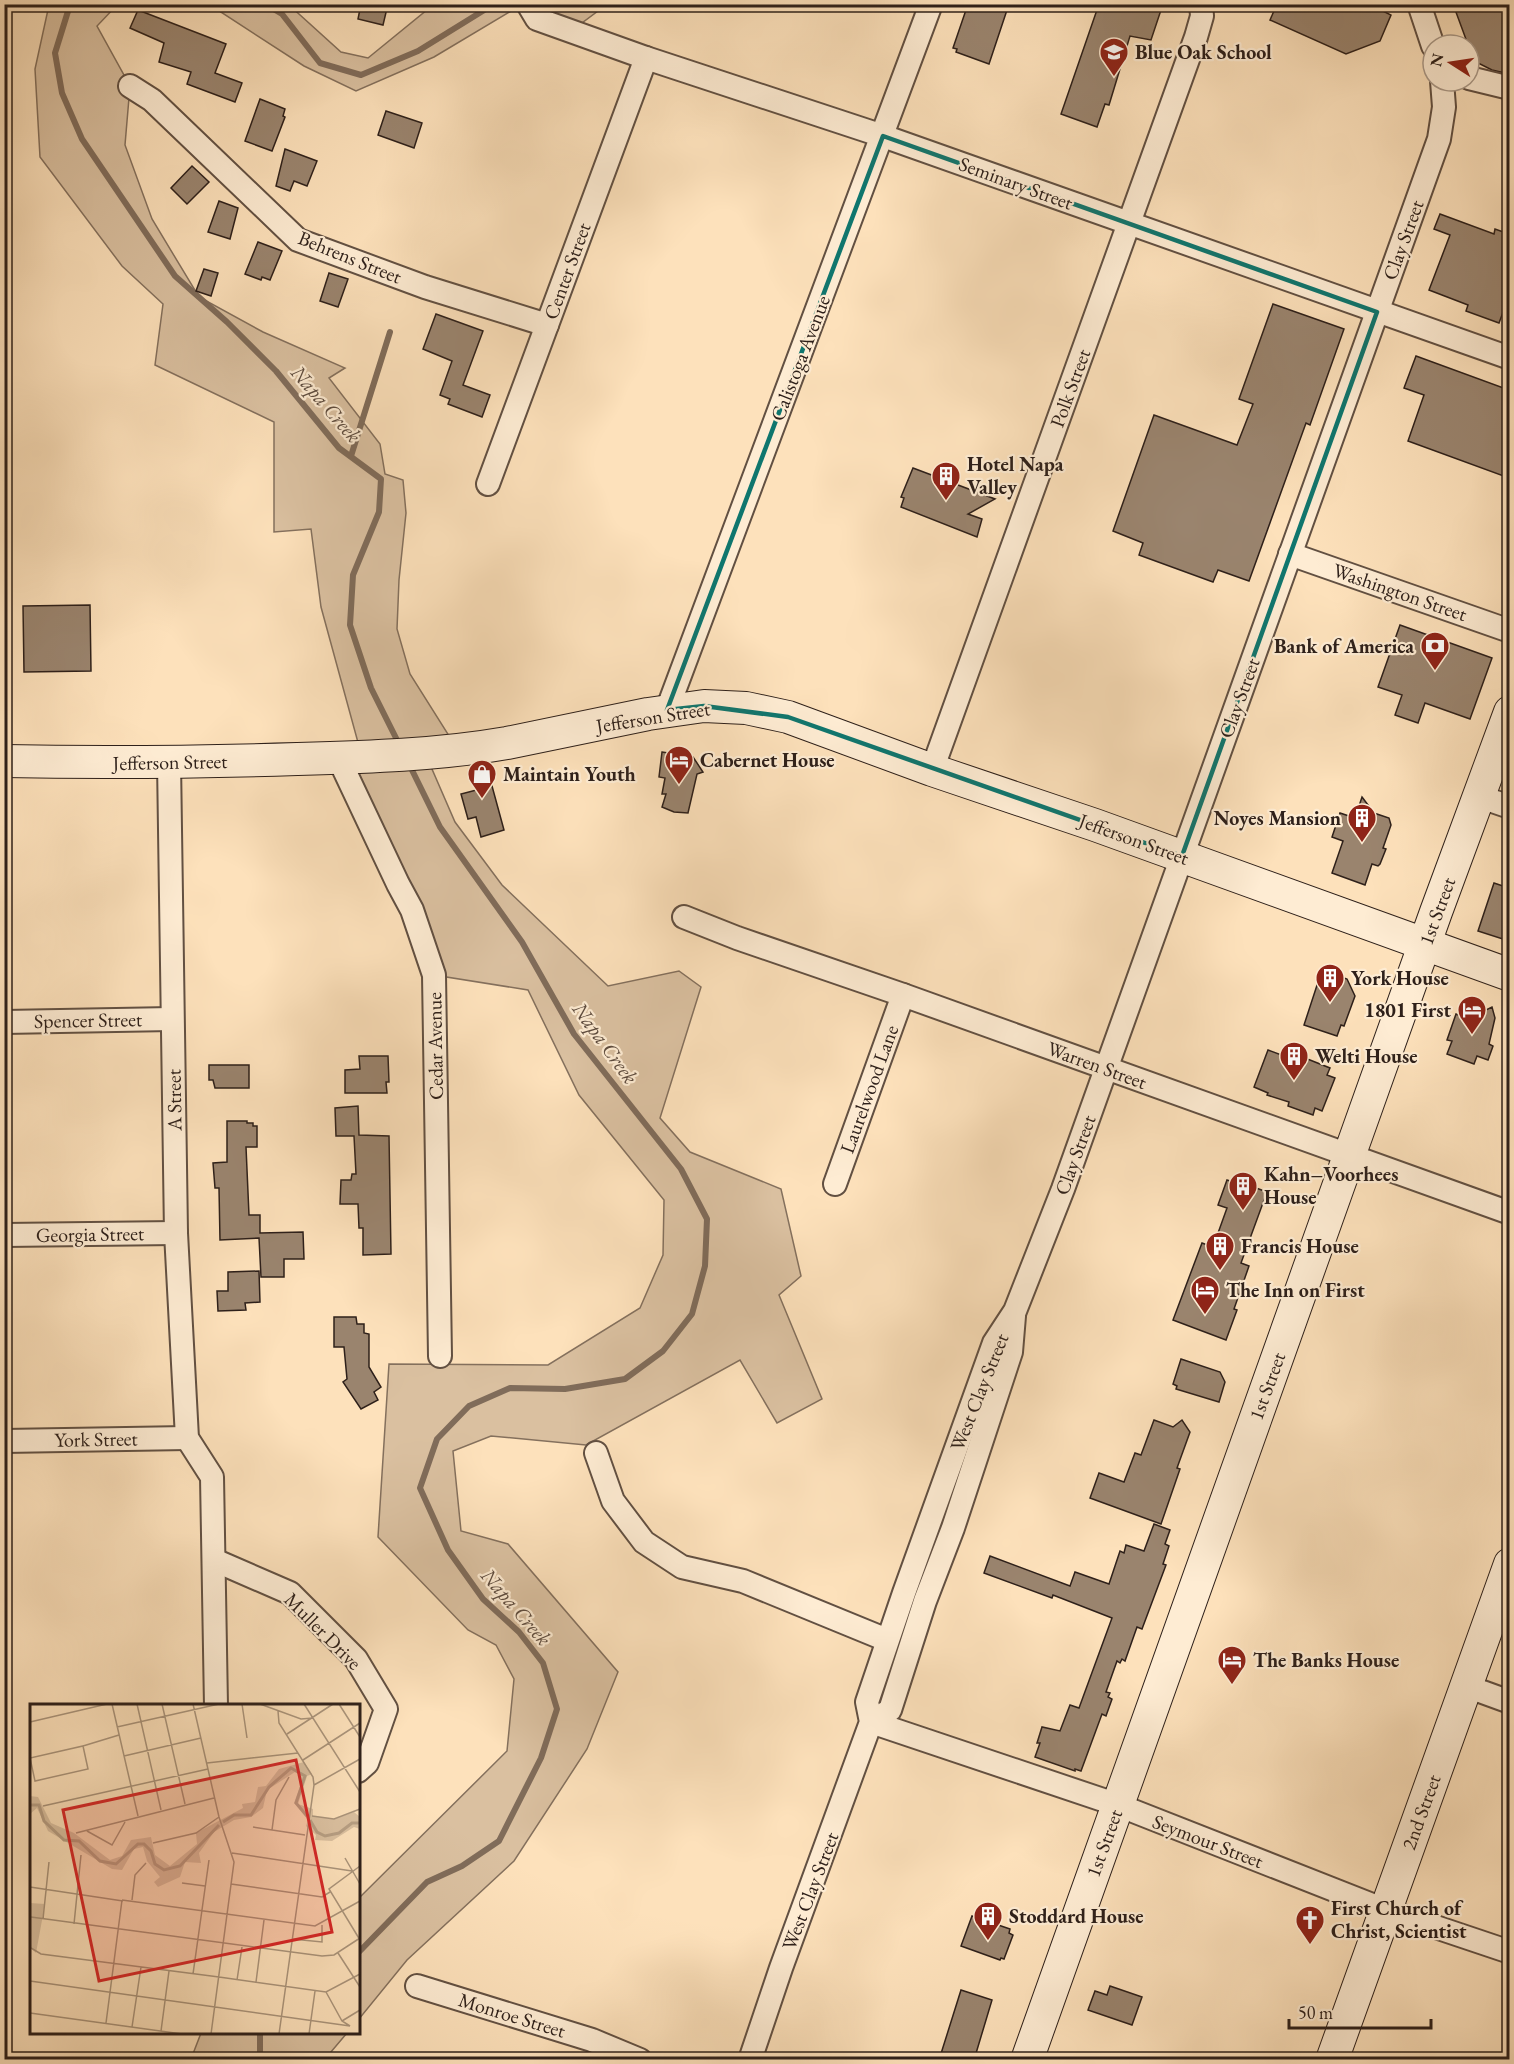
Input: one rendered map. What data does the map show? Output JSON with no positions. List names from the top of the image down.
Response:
{
  "streets": {
    "main road": ["Jefferson Street", "1st Street", "2nd Street"],
    "street": [
      "Seminary Street",
      "Clay Street",
      "Behrens Street",
      "Center Street",
      "Calistoga Avenue",
      "Polk Street",
      "Washington Street",
      "Spencer Street",
      "Cedar Avenue",
      "Warren Street",
      "Laurelwood Lane",
      "A Street",
      "Georgia Street",
      "West Clay Street",
      "York Street",
      "Muller Drive",
      "Seymour Street",
      "Monroe Street"
    ]
  },
  "crossings": [
    ["Seminary Street", "Clay Street"],
    ["Seminary Street", "Center Street"],
    ["Seminary Street", "Calistoga Avenue"],
    ["Seminary Street", "Polk Street"],
    ["Clay Street", "Washington Street"],
    ["Clay Street", "Jefferson Street"],
    ["Clay Street", "Warren Street"],
    ["Clay Street", "West Clay Street"],
    ["Behrens Street", "Center Street"],
    ["Calistoga Avenue", "Jefferson Street"],
    ["Polk Street", "Jefferson Street"],
    ["Jefferson Street", "1st Street"],
    ["Jefferson Street", "Cedar Avenue"],
    ["Jefferson Street", "A Street"],
    ["1st Street", "Warren Street"],
    ["1st Street", "Seymour Street"],
    ["Spencer Street", "A Street"],
    ["Warren Street", "Laurelwood Lane"],
    ["A Street", "Georgia Street"],
    ["A Street", "York Street"],
    ["West Clay Street", "Seymour Street"],
    ["2nd Street", "Seymour Street"]
  ],
  "water": ["Napa Creek"],
  "places": {
    "school or university": ["Blue Oak School"],
    "building": [
      "Hotel Napa Valley",
      "Noyes Mansion",
      "York House",
      "Welti House",
      "Kahn–Voorhees House",
      "Francis House",
      "Stoddard House"
    ],
    "bank": ["Bank of America"],
    "hotel": [
      "Cabernet House",
      "1801 First",
      "The Inn on First",
      "The Banks House"
    ],
    "shop": ["Maintain Youth"],
    "church": ["First Church of Christ, Scientist"]
  },
  "scale_bar": "50 m",
  "north": "left"
}
